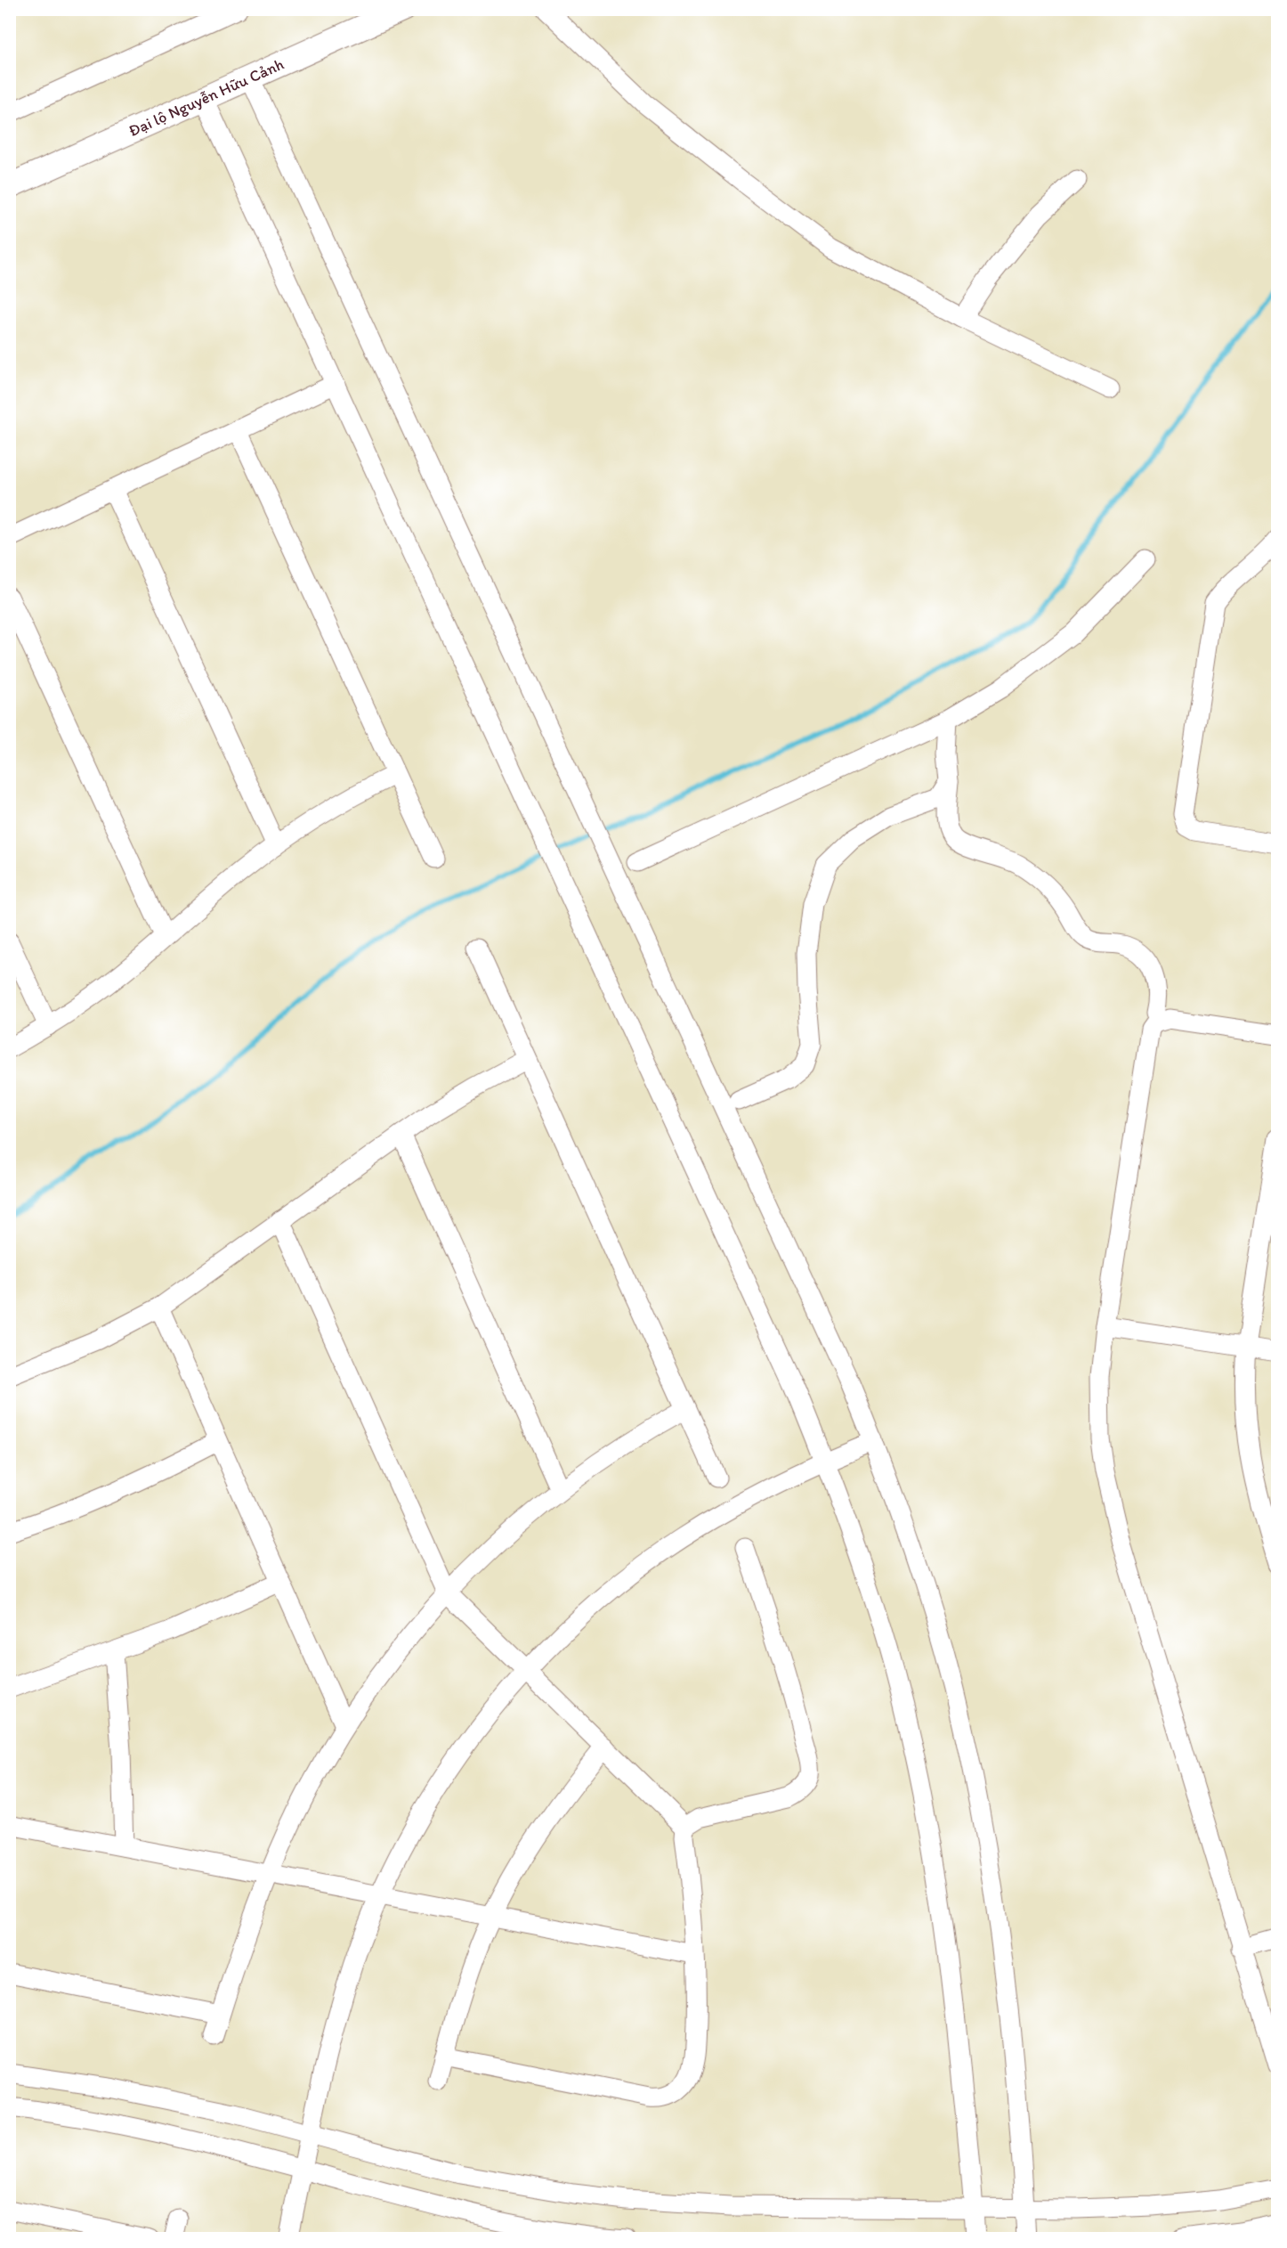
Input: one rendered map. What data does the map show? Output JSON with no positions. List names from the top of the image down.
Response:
{
  "streets": {
    "main road": ["Đại lộ Nguyễn Hữu Cảnh"]
  }
}
